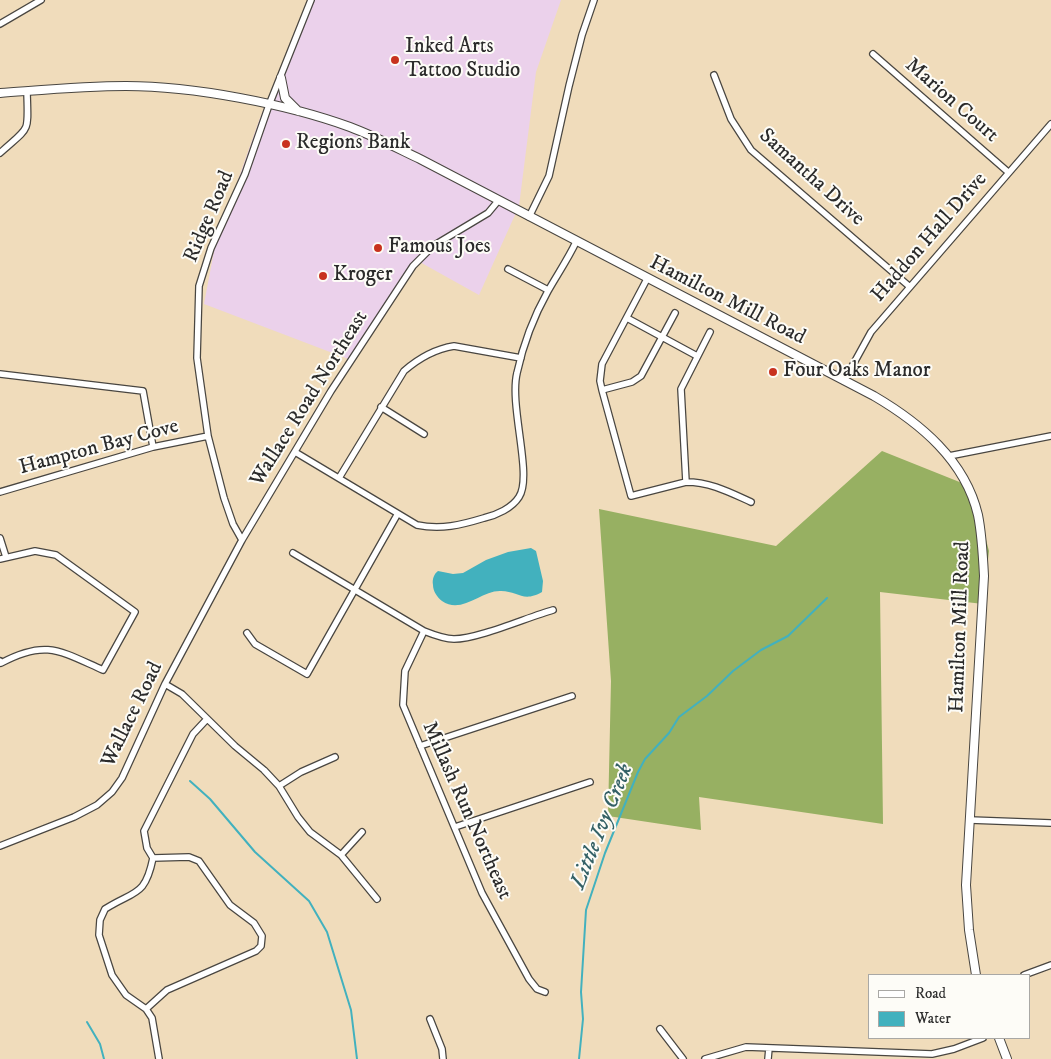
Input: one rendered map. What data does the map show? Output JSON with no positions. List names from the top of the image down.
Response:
{
  "streets": {
    "main road": ["Hamilton Mill Road"],
    "street": [
      "Marion Court",
      "Samantha Drive",
      "Ridge Road",
      "Haddon Hall Drive",
      "Wallace Road Northeast",
      "Hampton Bay Cove",
      "Wallace Road",
      "Millash Run Northeast"
    ]
  },
  "crossings": [
    ["Marion Court", "Haddon Hall Drive"],
    ["Samantha Drive", "Haddon Hall Drive"],
    ["Ridge Road", "Hamilton Mill Road"],
    ["Ridge Road", "Wallace Road Northeast"],
    ["Ridge Road", "Hampton Bay Cove"],
    ["Ridge Road", "Wallace Road"],
    ["Haddon Hall Drive", "Hamilton Mill Road"],
    ["Hamilton Mill Road", "Wallace Road Northeast"],
    ["Wallace Road Northeast", "Wallace Road"]
  ],
  "water": ["Little Ivy Creek"],
  "places": [
    "Inked Arts Tattoo Studio",
    "Regions Bank",
    "Famous Joes",
    "Kroger",
    "Four Oaks Manor"
  ],
  "legend": ["Road", "Water"]
}
